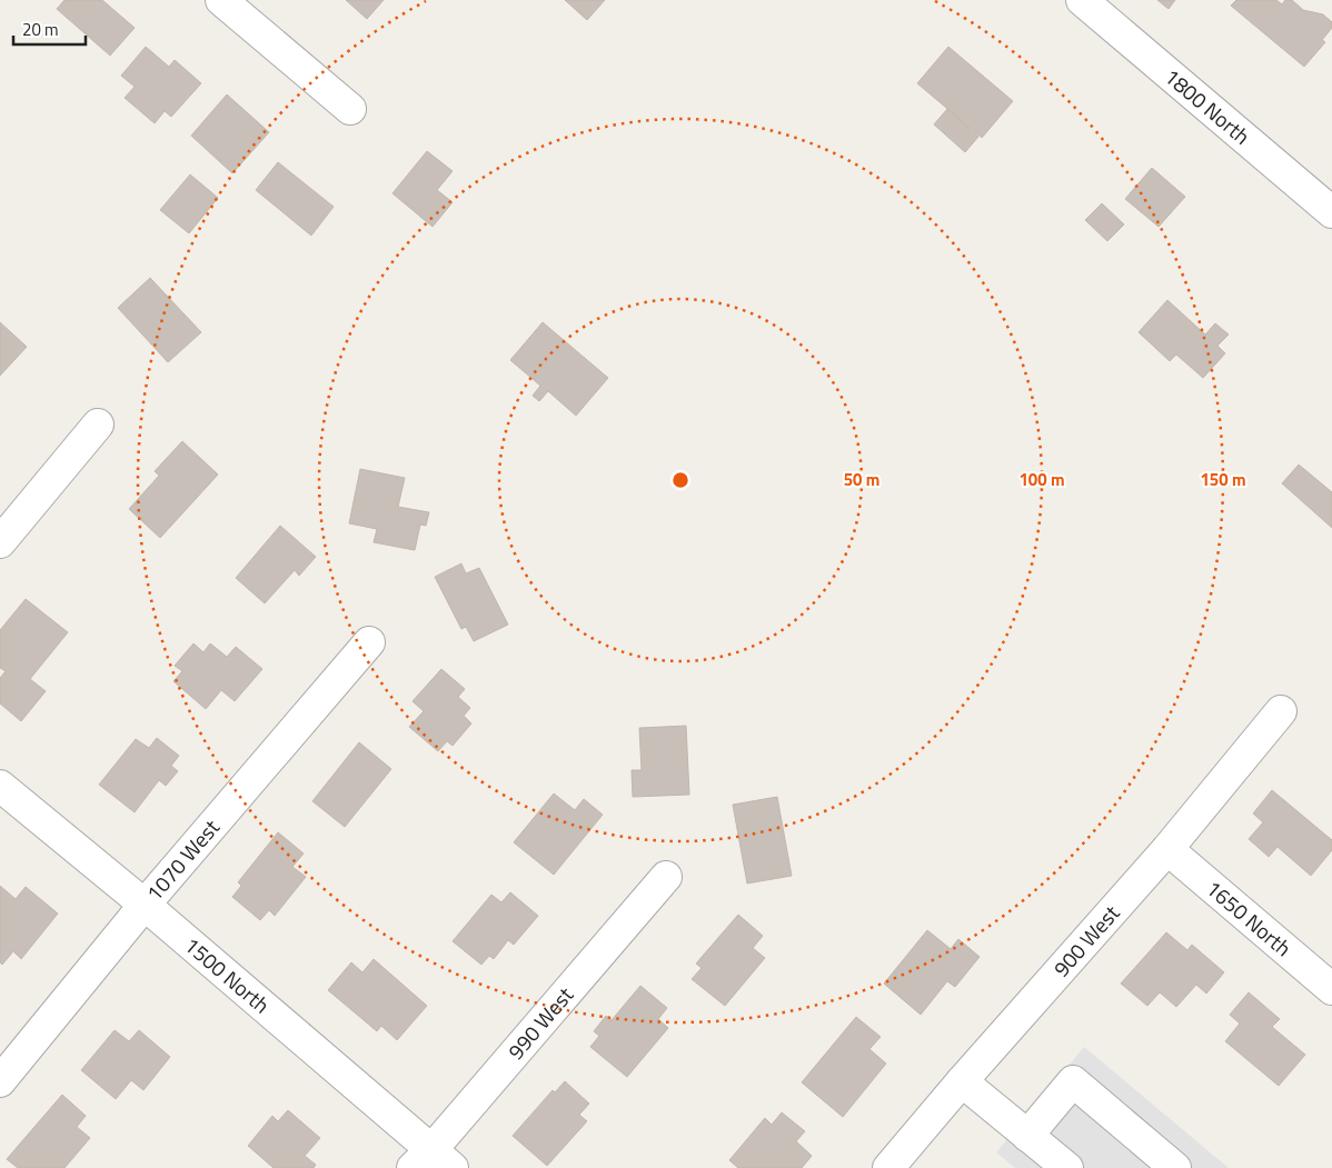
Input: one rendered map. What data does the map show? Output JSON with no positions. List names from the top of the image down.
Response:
{
  "streets": {
    "street": [
      "1800 North",
      "1070 West",
      "1650 North",
      "900 West",
      "1500 North",
      "990 West"
    ]
  },
  "crossings": [
    ["1070 West", "1500 North"],
    ["1650 North", "900 West"],
    ["1500 North", "990 West"]
  ],
  "scale_bar": "20 m",
  "rings": ["50 m", "100 m", "150 m"]
}
